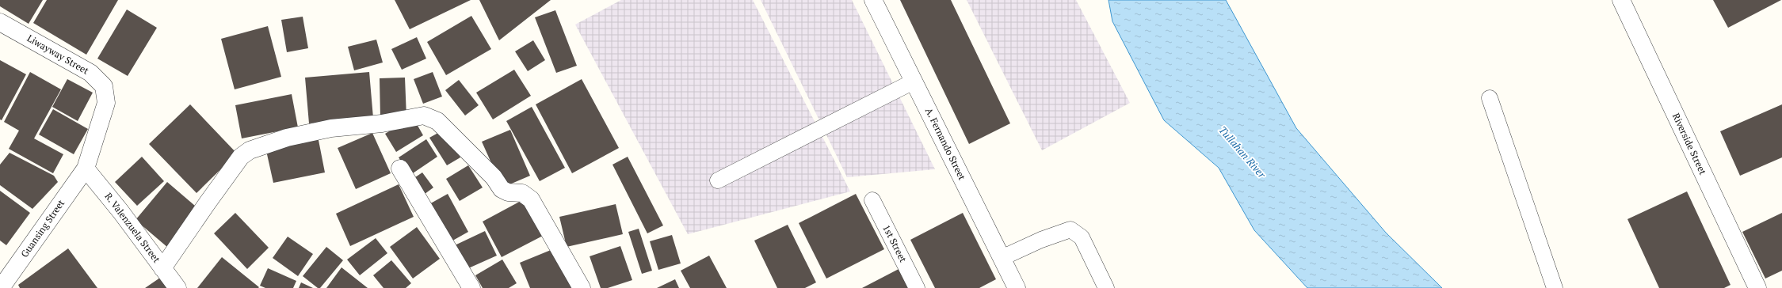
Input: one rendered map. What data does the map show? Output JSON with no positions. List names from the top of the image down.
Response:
{
  "streets": {
    "street": [
      "Liwayway Street",
      "A. Fernando Street",
      "Riverside Street",
      "R. Valenzuela Street",
      "Guansing Street"
    ],
    "lane": ["1st Street"]
  },
  "crossings": [
    ["Liwayway Street", "R. Valenzuela Street"],
    ["Liwayway Street", "Guansing Street"],
    ["R. Valenzuela Street", "Guansing Street"]
  ],
  "water": ["Tullahan River"]
}
